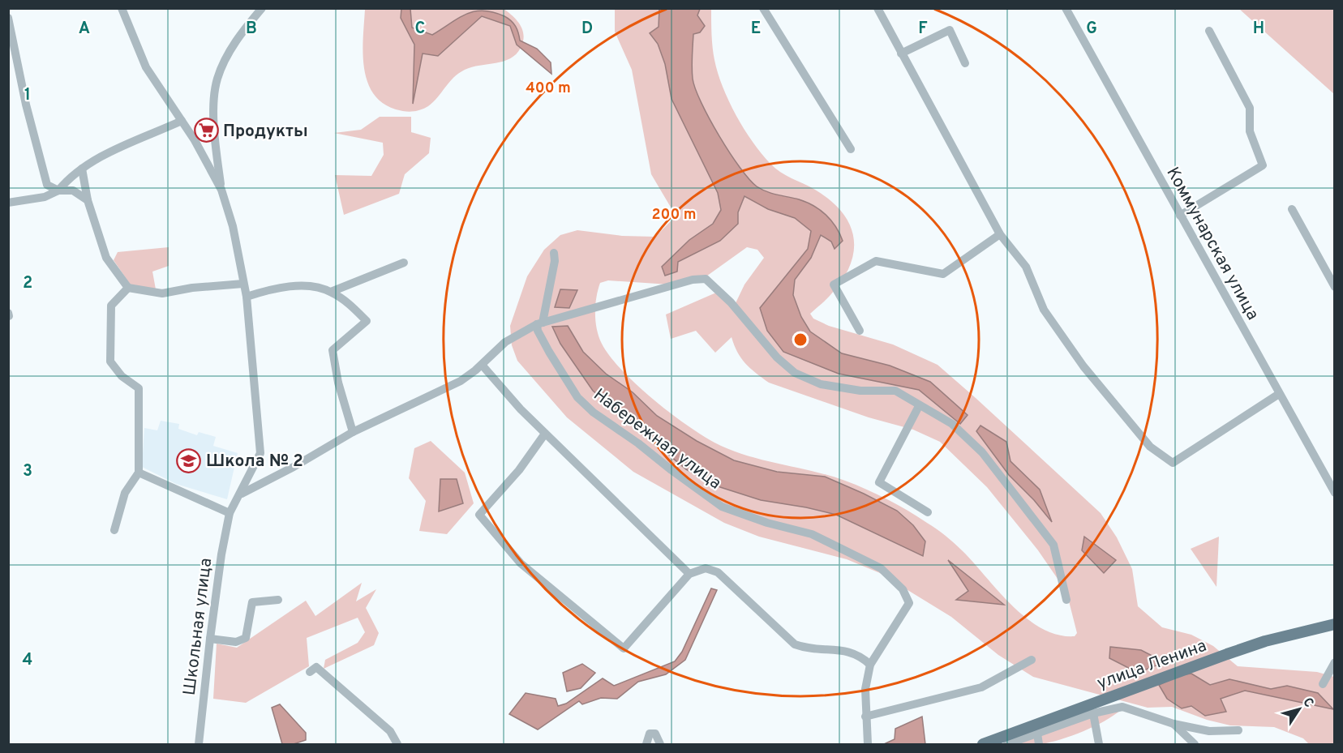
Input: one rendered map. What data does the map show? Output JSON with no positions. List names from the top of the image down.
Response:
{
  "streets": {
    "main road": ["улица Ленина"],
    "street": ["Коммунарская улица", "Набережная улица", "Школьная улица"]
  },
  "places": {
    "supermarket": ["Продукты"],
    "school or university": ["Школа № 2"]
  },
  "north": "top right",
  "grid": {
    "columns": [
      "A",
      "B",
      "C",
      "D",
      "E",
      "F",
      "G",
      "H"
    ],
    "rows": [
      "1",
      "2",
      "3",
      "4"
    ]
  },
  "rings": ["400 m", "200 m"]
}
